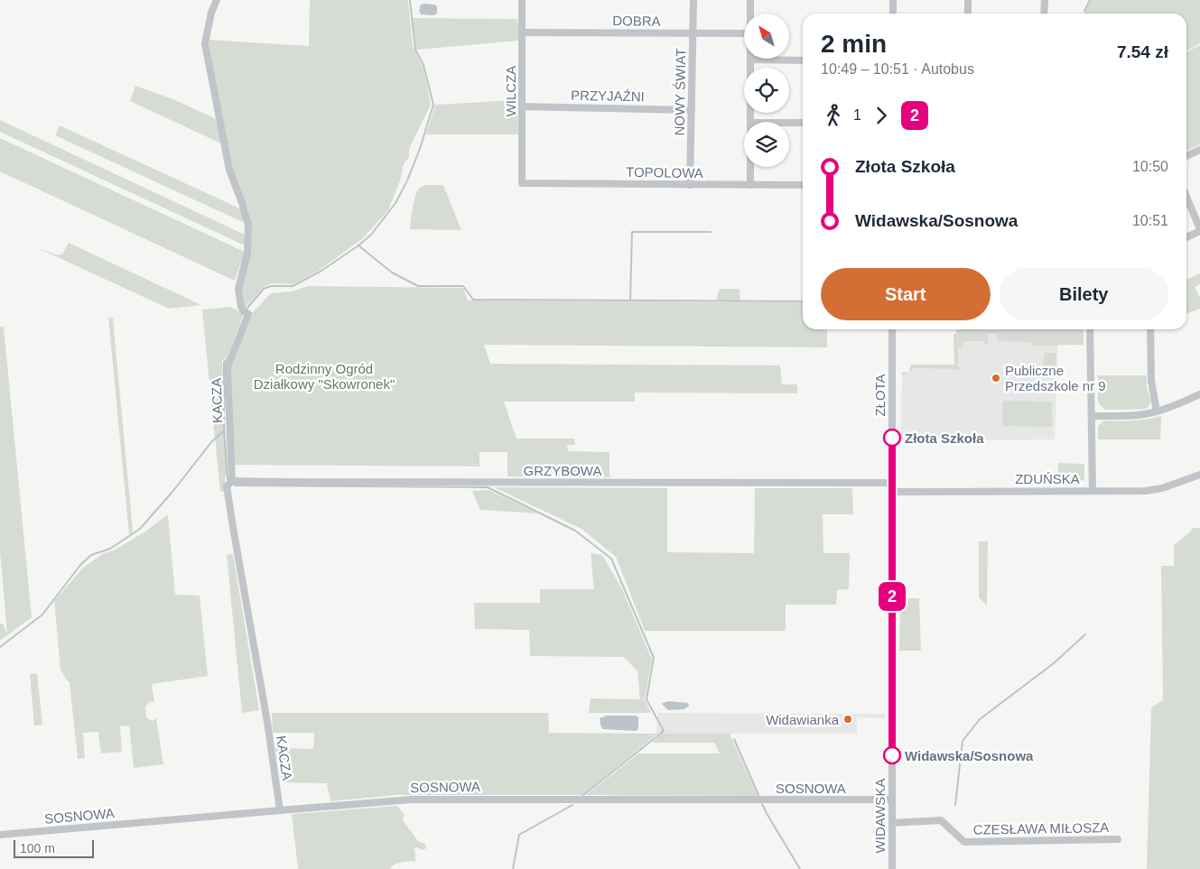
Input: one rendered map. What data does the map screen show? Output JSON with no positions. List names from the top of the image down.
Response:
{
  "streets": {
    "street": [
      "DOBRA",
      "WILCZA",
      "NOWY ŚWIAT",
      "PRZYJAŹNI",
      "TOPOLOWA",
      "ZŁOTA",
      "KACZA",
      "GRZYBOWA",
      "ZDUŃSKA",
      "SOSNOWA",
      "WIDAWSKA",
      "CZESŁAWA MIŁOSZA"
    ]
  },
  "crossings": [
    ["DOBRA", "WILCZA"],
    ["DOBRA", "NOWY ŚWIAT"],
    ["WILCZA", "PRZYJAŹNI"],
    ["WILCZA", "TOPOLOWA"],
    ["NOWY ŚWIAT", "PRZYJAŹNI"],
    ["NOWY ŚWIAT", "TOPOLOWA"],
    ["ZŁOTA", "GRZYBOWA"],
    ["ZŁOTA", "ZDUŃSKA"],
    ["ZŁOTA", "WIDAWSKA"],
    ["KACZA", "GRZYBOWA"],
    ["KACZA", "SOSNOWA"],
    ["ZDUŃSKA", "WIDAWSKA"],
    ["SOSNOWA", "WIDAWSKA"],
    ["WIDAWSKA", "CZESŁAWA MIŁOSZA"]
  ],
  "parks": ["Rodzinny Ogród Działkowy \"Skowronek\""],
  "places": [
    "Publiczne Przedszkole nr 9",
    "Złota Szkoła",
    "Widawianka",
    "Widawska/Sosnowa"
  ],
  "lines": ["bus line 2"],
  "scale_bar": "100 m",
  "north": "top left",
  "page": {
    "on_map": "2",
    "heading": ["2 min", "10:49 – 10:51 · Autobus", "7.54 zł"],
    "legs": ["1", "2"],
    "list": [
      {
        "name": "Złota Szkoła",
        "value": "10:50"
      },
      {
        "name": "Widawska/Sosnowa",
        "value": "10:51"
      }
    ],
    "buttons": ["Start", "Bilety"],
    "scale": "100 m"
  }
}
